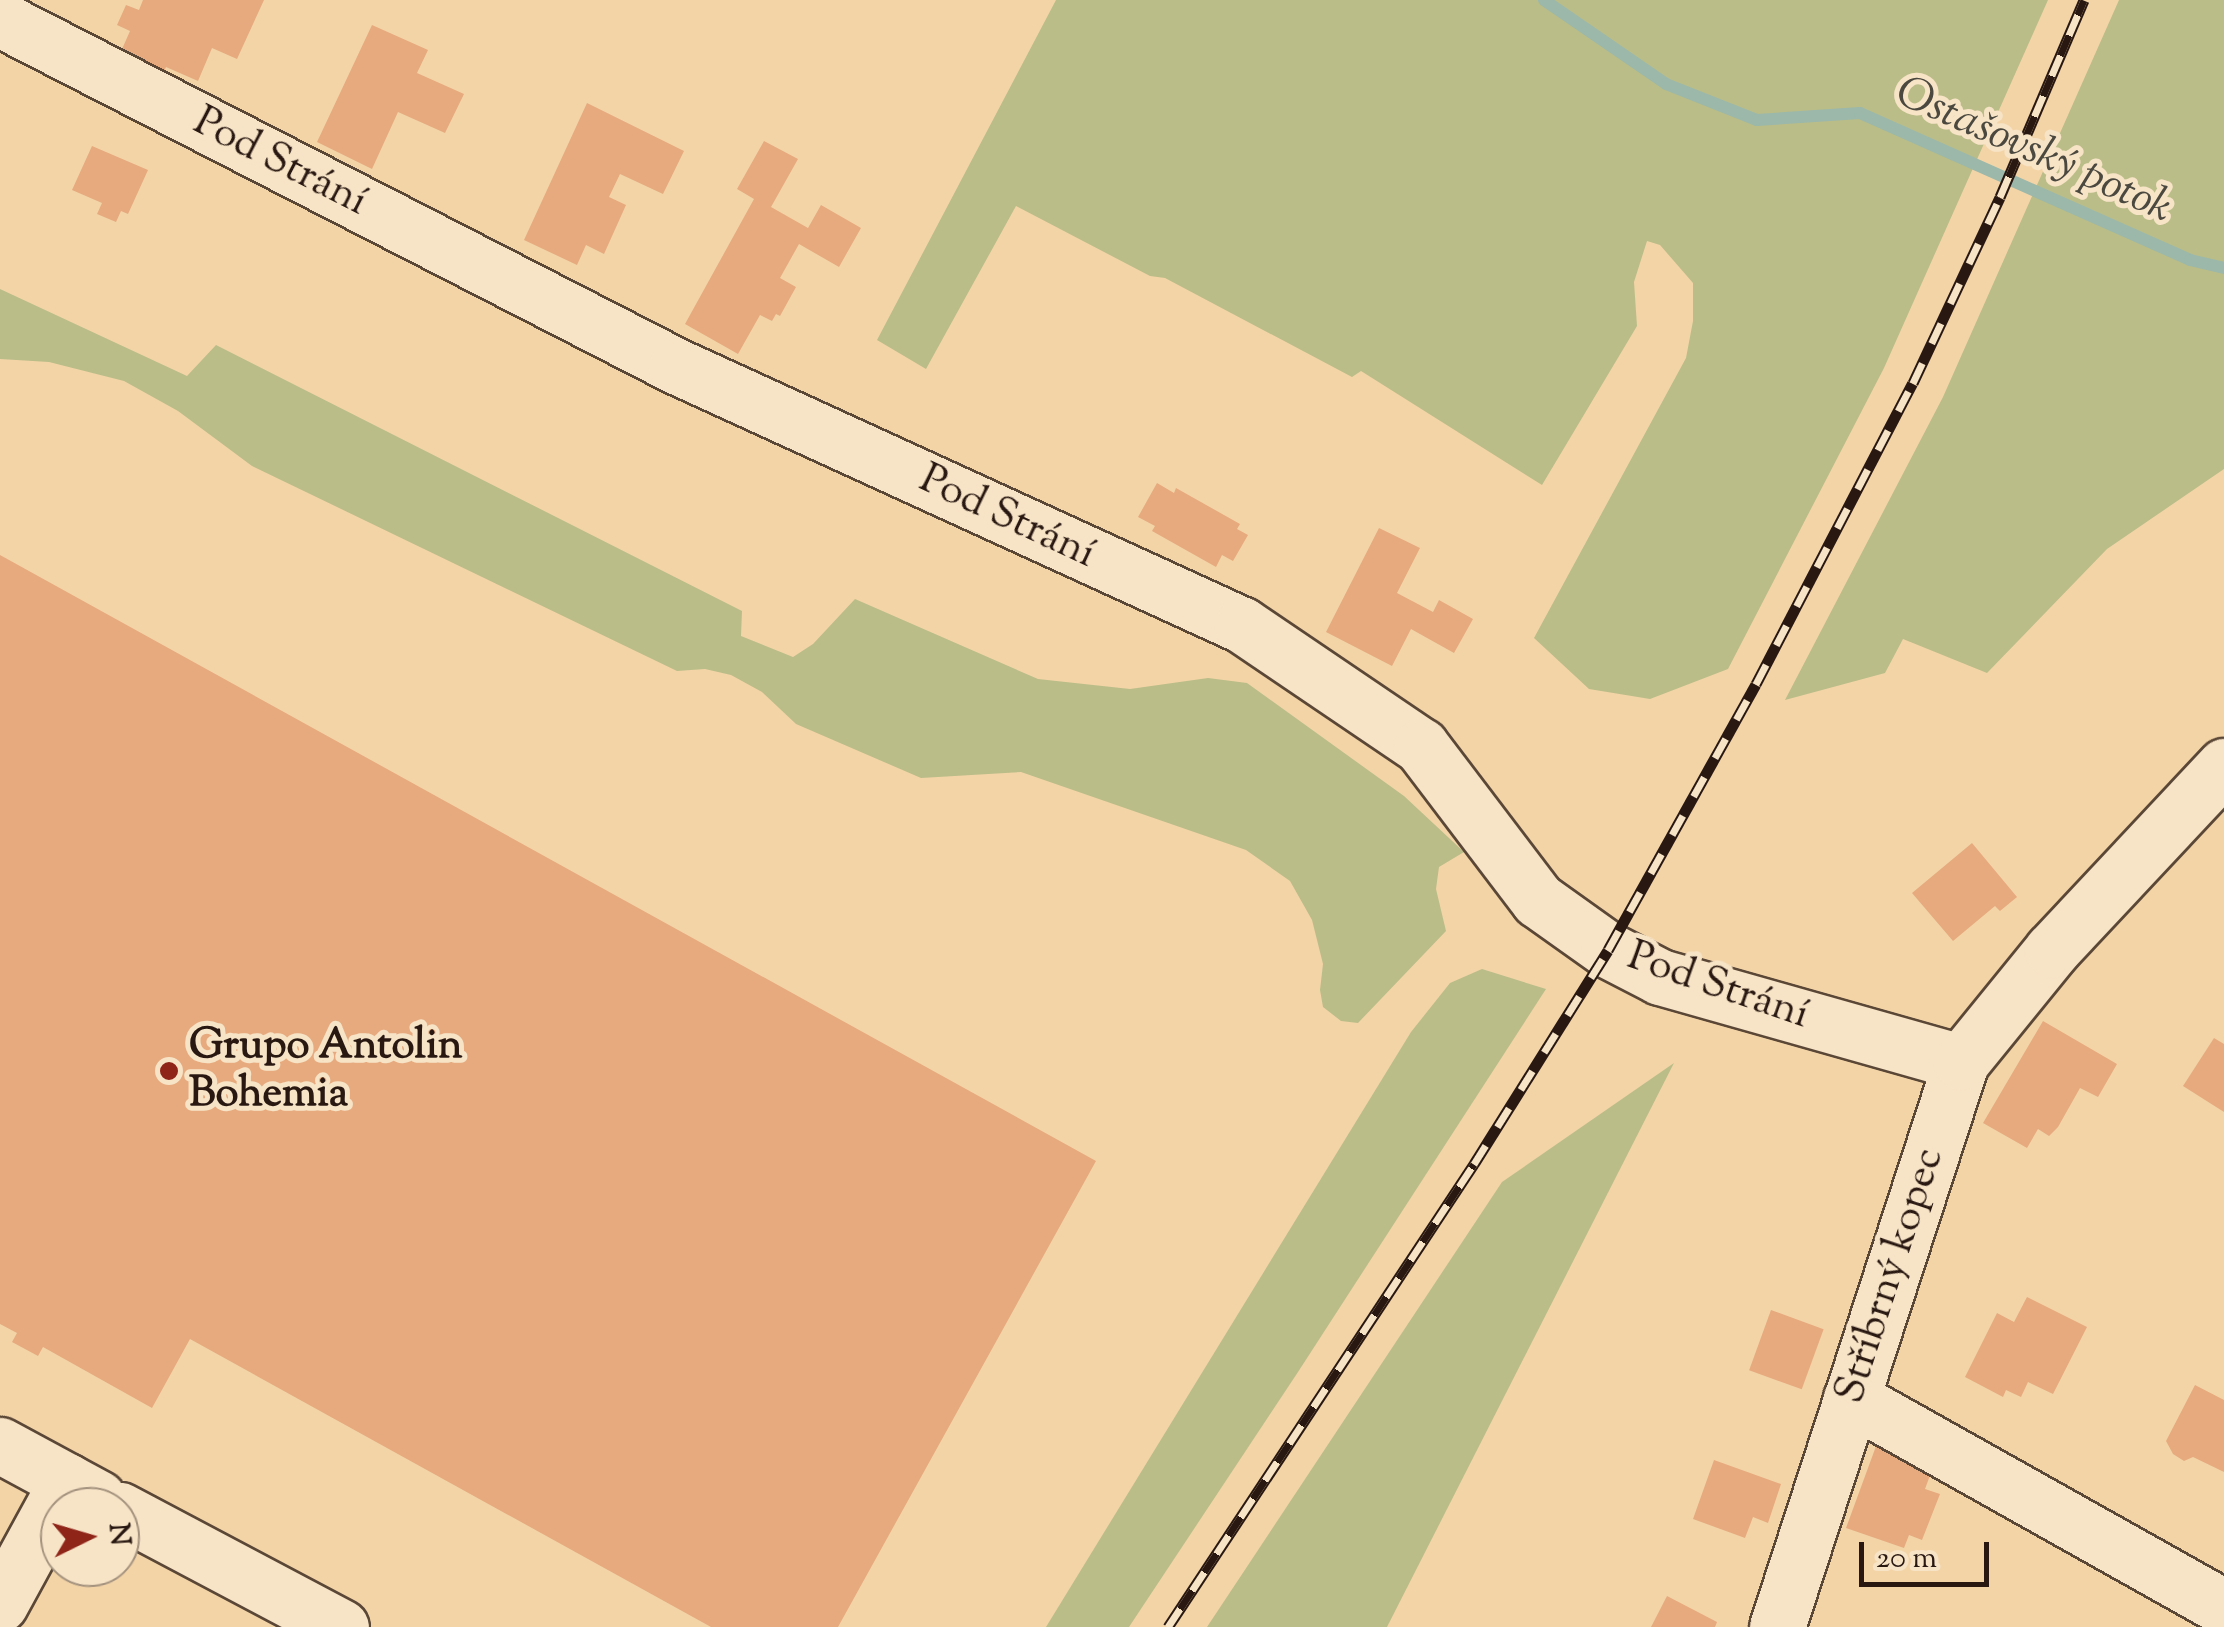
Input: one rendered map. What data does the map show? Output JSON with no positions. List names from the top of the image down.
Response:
{
  "streets": {
    "street": ["Pod Strání", "Stříbrný kopec"]
  },
  "crossings": [
    ["Pod Strání", "Stříbrný kopec"]
  ],
  "water": ["Ostašovský potok"],
  "places": ["Grupo Antolin Bohemia"],
  "scale_bar": "20 m",
  "north": "right"
}
